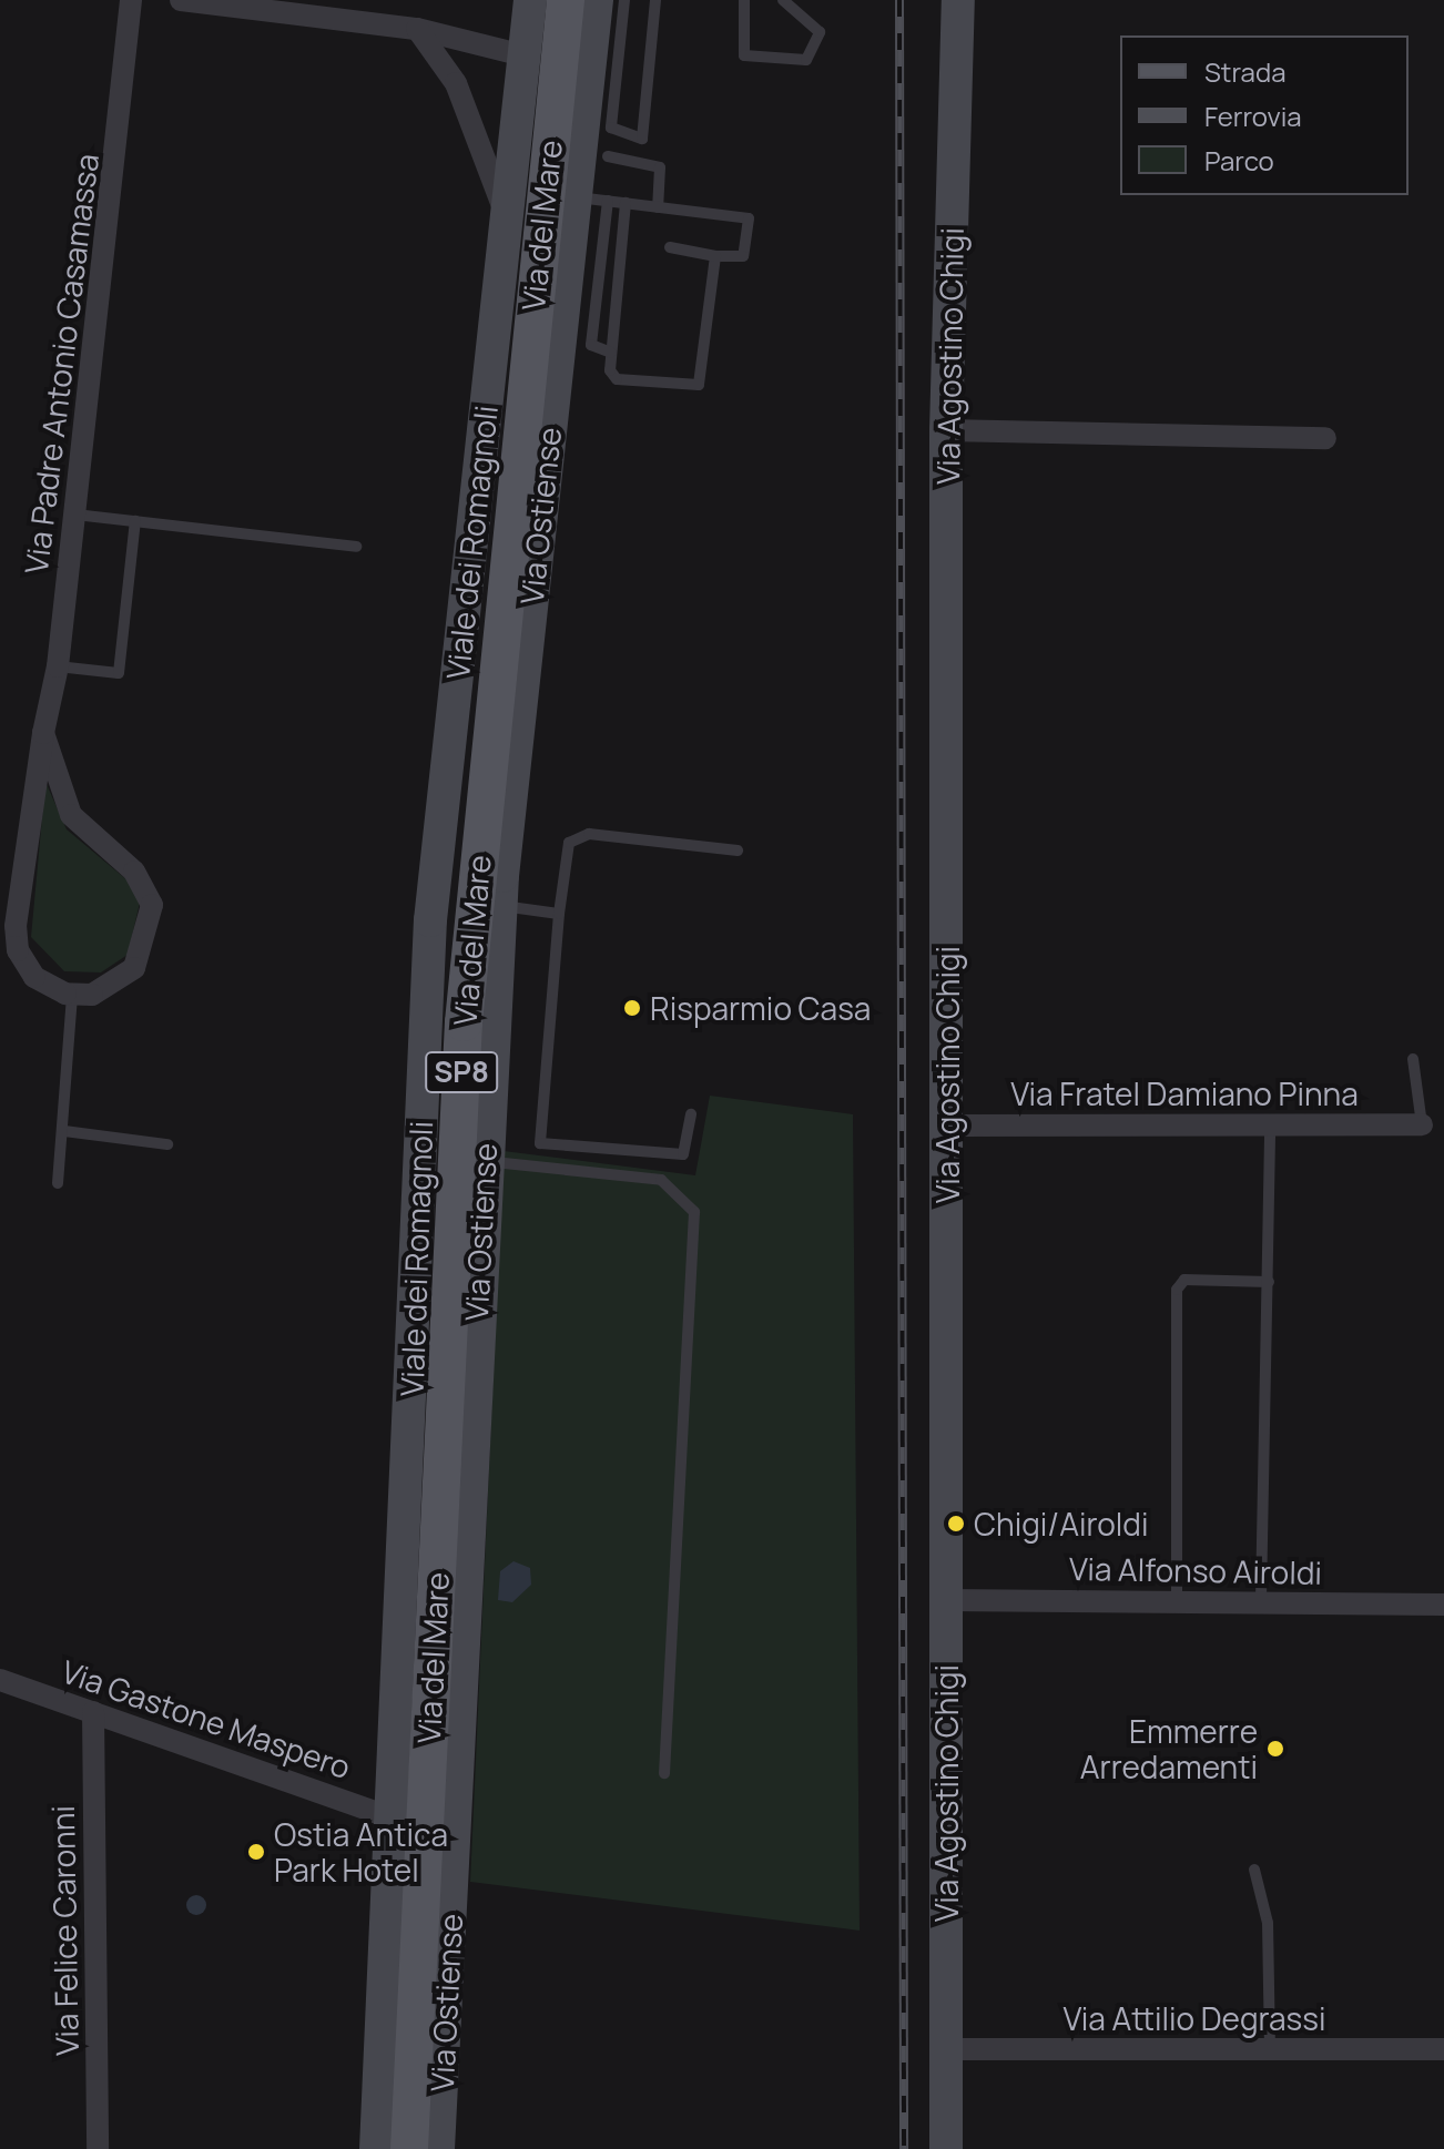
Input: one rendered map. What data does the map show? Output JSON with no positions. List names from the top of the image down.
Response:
{
  "streets": {
    "main road": [
      "Via del Mare",
      "Via Agostino Chigi",
      "Via Ostiense",
      "Viale dei Romagnoli",
      "SP8"
    ],
    "street": [
      "Via Padre Antonio Casamassa",
      "Via Fratel Damiano Pinna",
      "Via Alfonso Airoldi",
      "Via Gastone Maspero",
      "Via Felice Caronni",
      "Via Attilio Degrassi"
    ]
  },
  "crossings": [
    ["Via Agostino Chigi", "Via Fratel Damiano Pinna"],
    ["Via Agostino Chigi", "Via Alfonso Airoldi"],
    ["Via Agostino Chigi", "Via Attilio Degrassi"],
    ["Viale dei Romagnoli", "Via Gastone Maspero"],
    ["Via Gastone Maspero", "Via Felice Caronni"]
  ],
  "places": [
    "Risparmio Casa",
    "Chigi/Airoldi",
    "Emmerre Arredamenti",
    "Ostia Antica Park Hotel"
  ],
  "legend": ["Strada", "Ferrovia", "Parco"]
}
